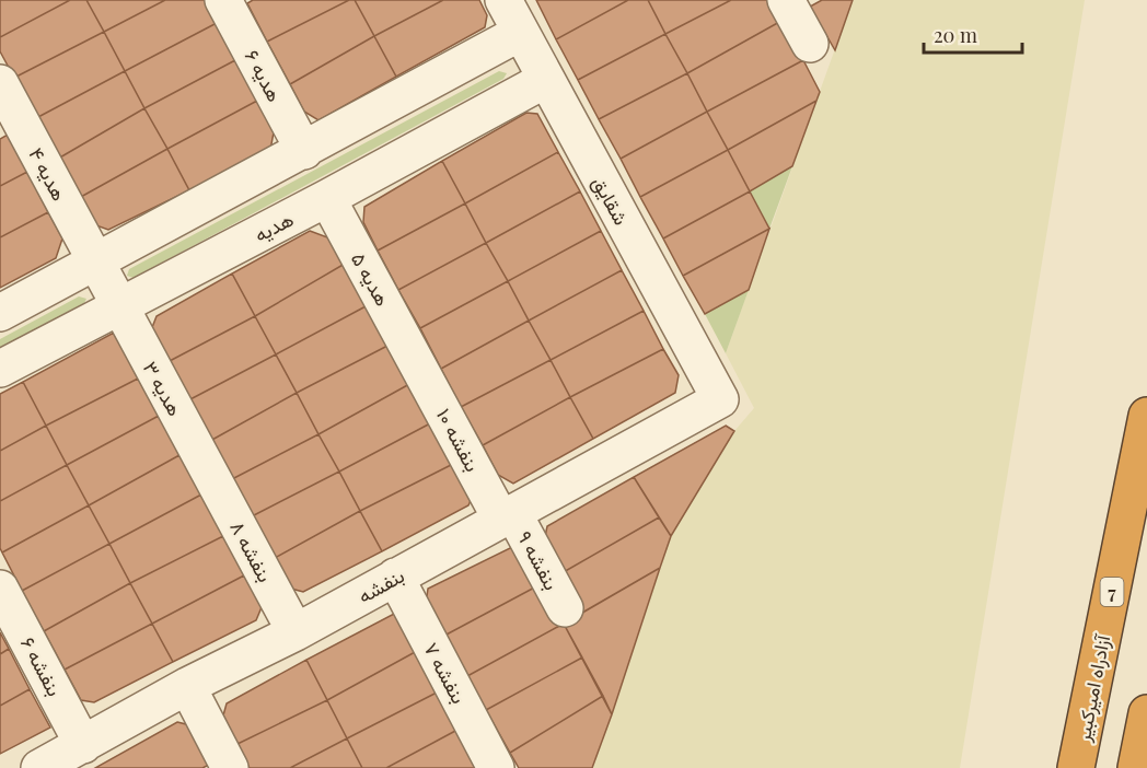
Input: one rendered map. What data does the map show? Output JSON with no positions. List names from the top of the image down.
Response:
{
  "streets": {
    "highway": ["7", "آزادراه امیرکبیر"],
    "street": [
      "هدیه ۶",
      "هدیه ۴",
      "شقایق",
      "هدیه",
      "هدیه ۵",
      "هدیه ۳",
      "بنفشه ۱۰",
      "بنفشه ۸",
      "بنفشه ۹",
      "بنفشه",
      "بنفشه ۶",
      "بنفشه ۷"
    ]
  },
  "crossings": [
    ["هدیه ۴", "هدیه"],
    ["هدیه ۴", "هدیه ۳"],
    ["شقایق", "هدیه"],
    ["شقایق", "بنفشه"],
    ["هدیه", "هدیه ۵"],
    ["هدیه", "هدیه ۳"],
    ["هدیه ۵", "بنفشه ۱۰"],
    ["هدیه ۳", "بنفشه ۸"],
    ["بنفشه ۱۰", "بنفشه ۹"],
    ["بنفشه ۱۰", "بنفشه"],
    ["بنفشه ۸", "بنفشه"],
    ["بنفشه ۹", "بنفشه"],
    ["بنفشه", "بنفشه ۶"],
    ["بنفشه", "بنفشه ۷"]
  ],
  "scale_bar": "20 m"
}
